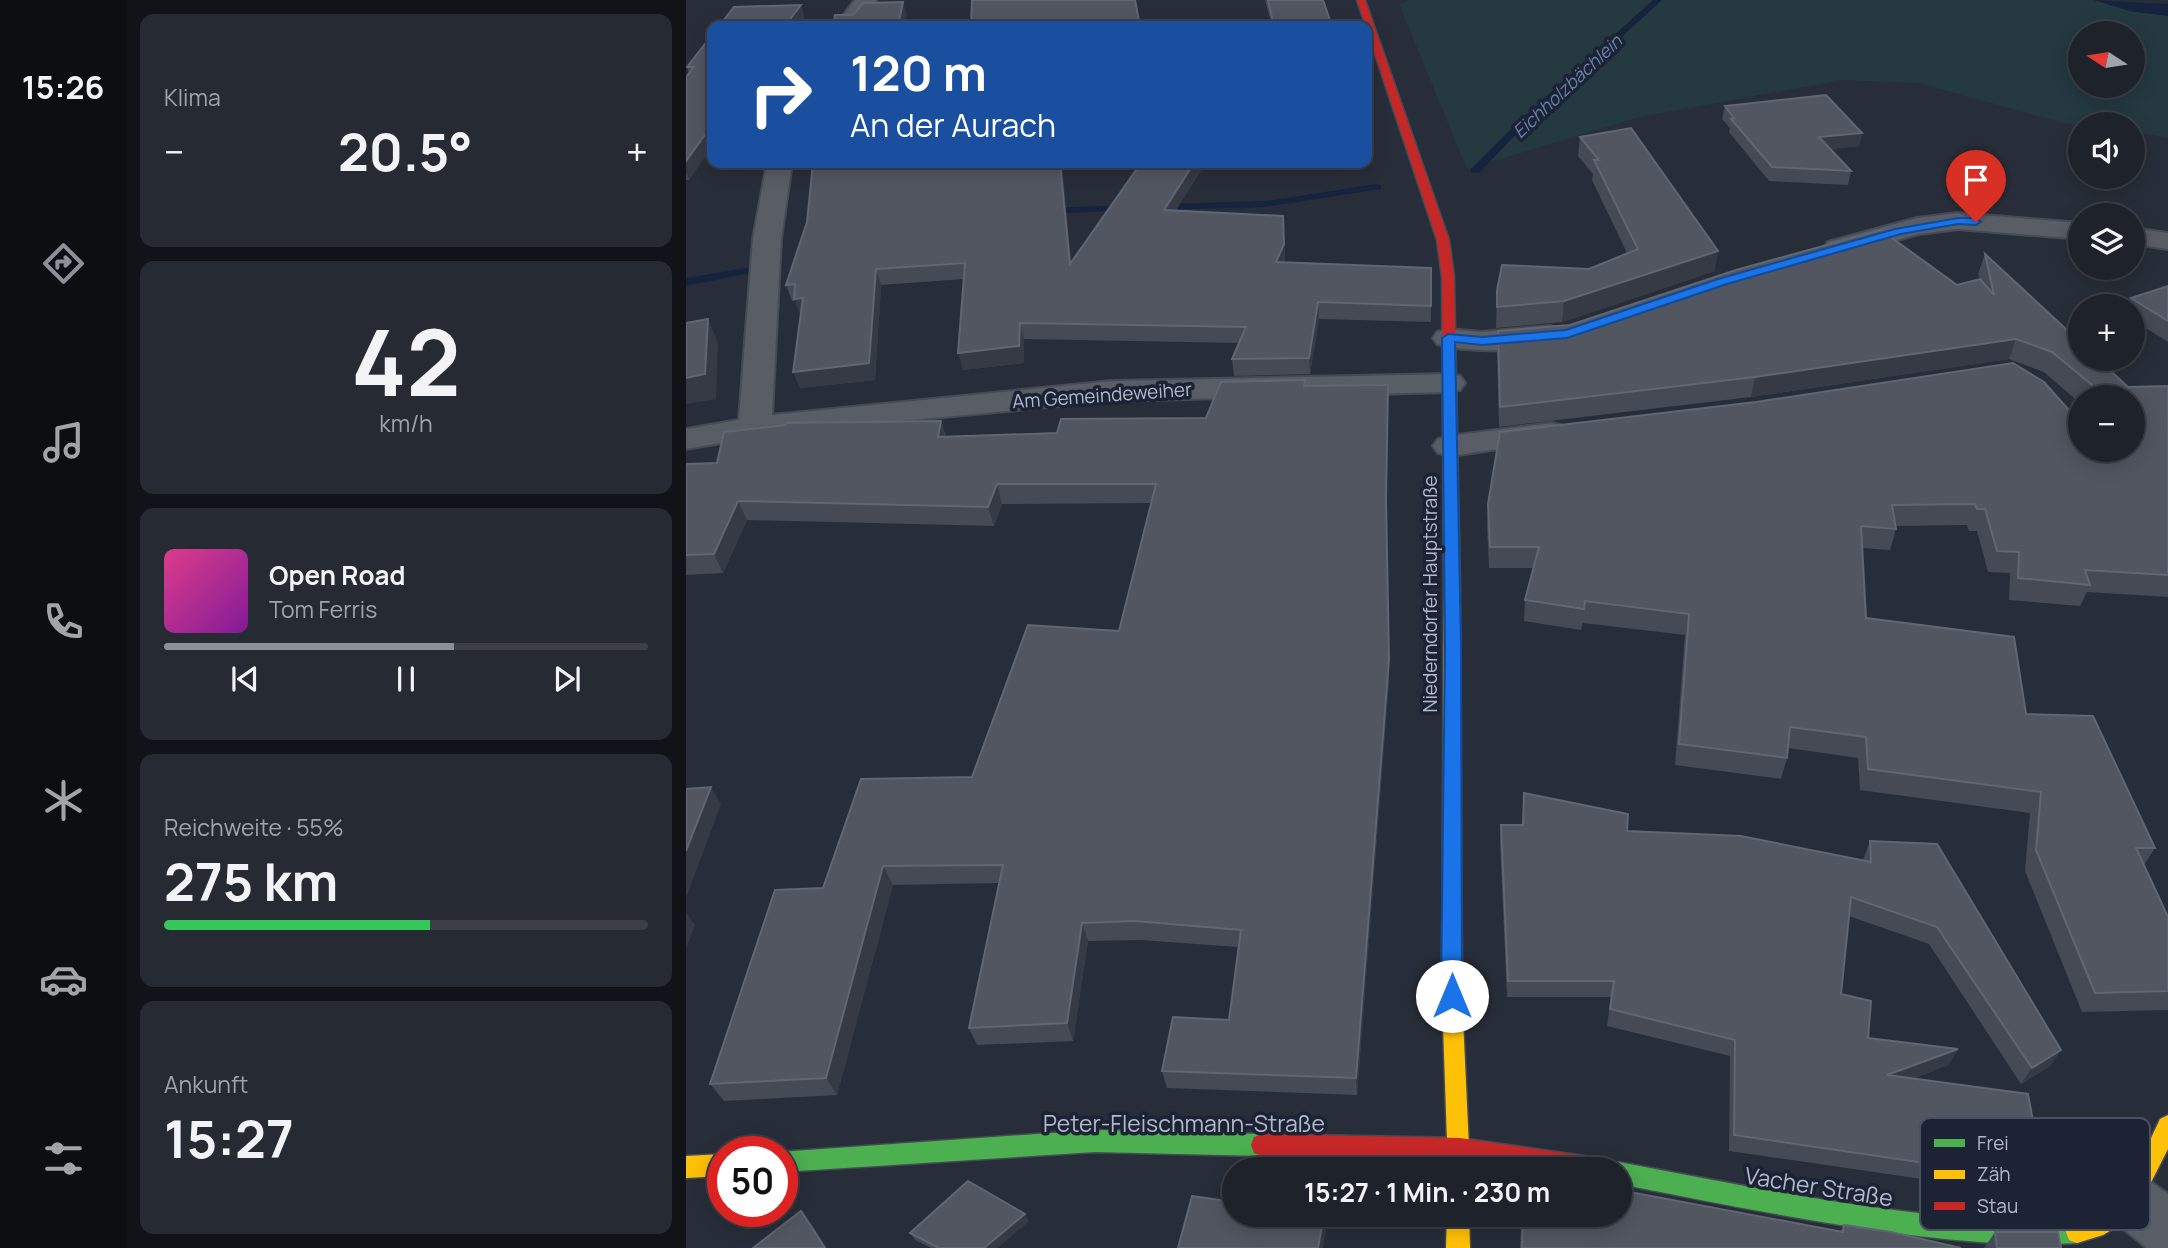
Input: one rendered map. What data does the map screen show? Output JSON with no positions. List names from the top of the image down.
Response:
{
  "streets": {
    "main road": ["Niederndorfer Hauptstraße", "Peter-Fleischmann-Straße", "Vacher Straße"],
    "street": ["Am Gemeindeweiher"]
  },
  "crossings": [
    ["Am Gemeindeweiher", "Niederndorfer Hauptstraße"],
    ["Niederndorfer Hauptstraße", "Peter-Fleischmann-Straße"]
  ],
  "water": ["Eichholzbächlein"],
  "legend": ["Frei", "Zäh", "Stau"],
  "north": "left",
  "page": {
    "tabs": "15:26",
    "tile": [
      "Klima",
      ["42", "km/h"],
      ["Reichweite · 55%", "275 km"],
      ["Ankunft", "15:27"]
    ],
    "map_buttons": ["+", "−"],
    "turn": ["120 m", "An der Aurach"],
    "heat": ["−", "20.5°", "+"],
    "song": ["Open Road", "Tom Ferris"],
    "limit": "50",
    "trip": "15:27 · 1 Min. · 230 m"
  }
}
